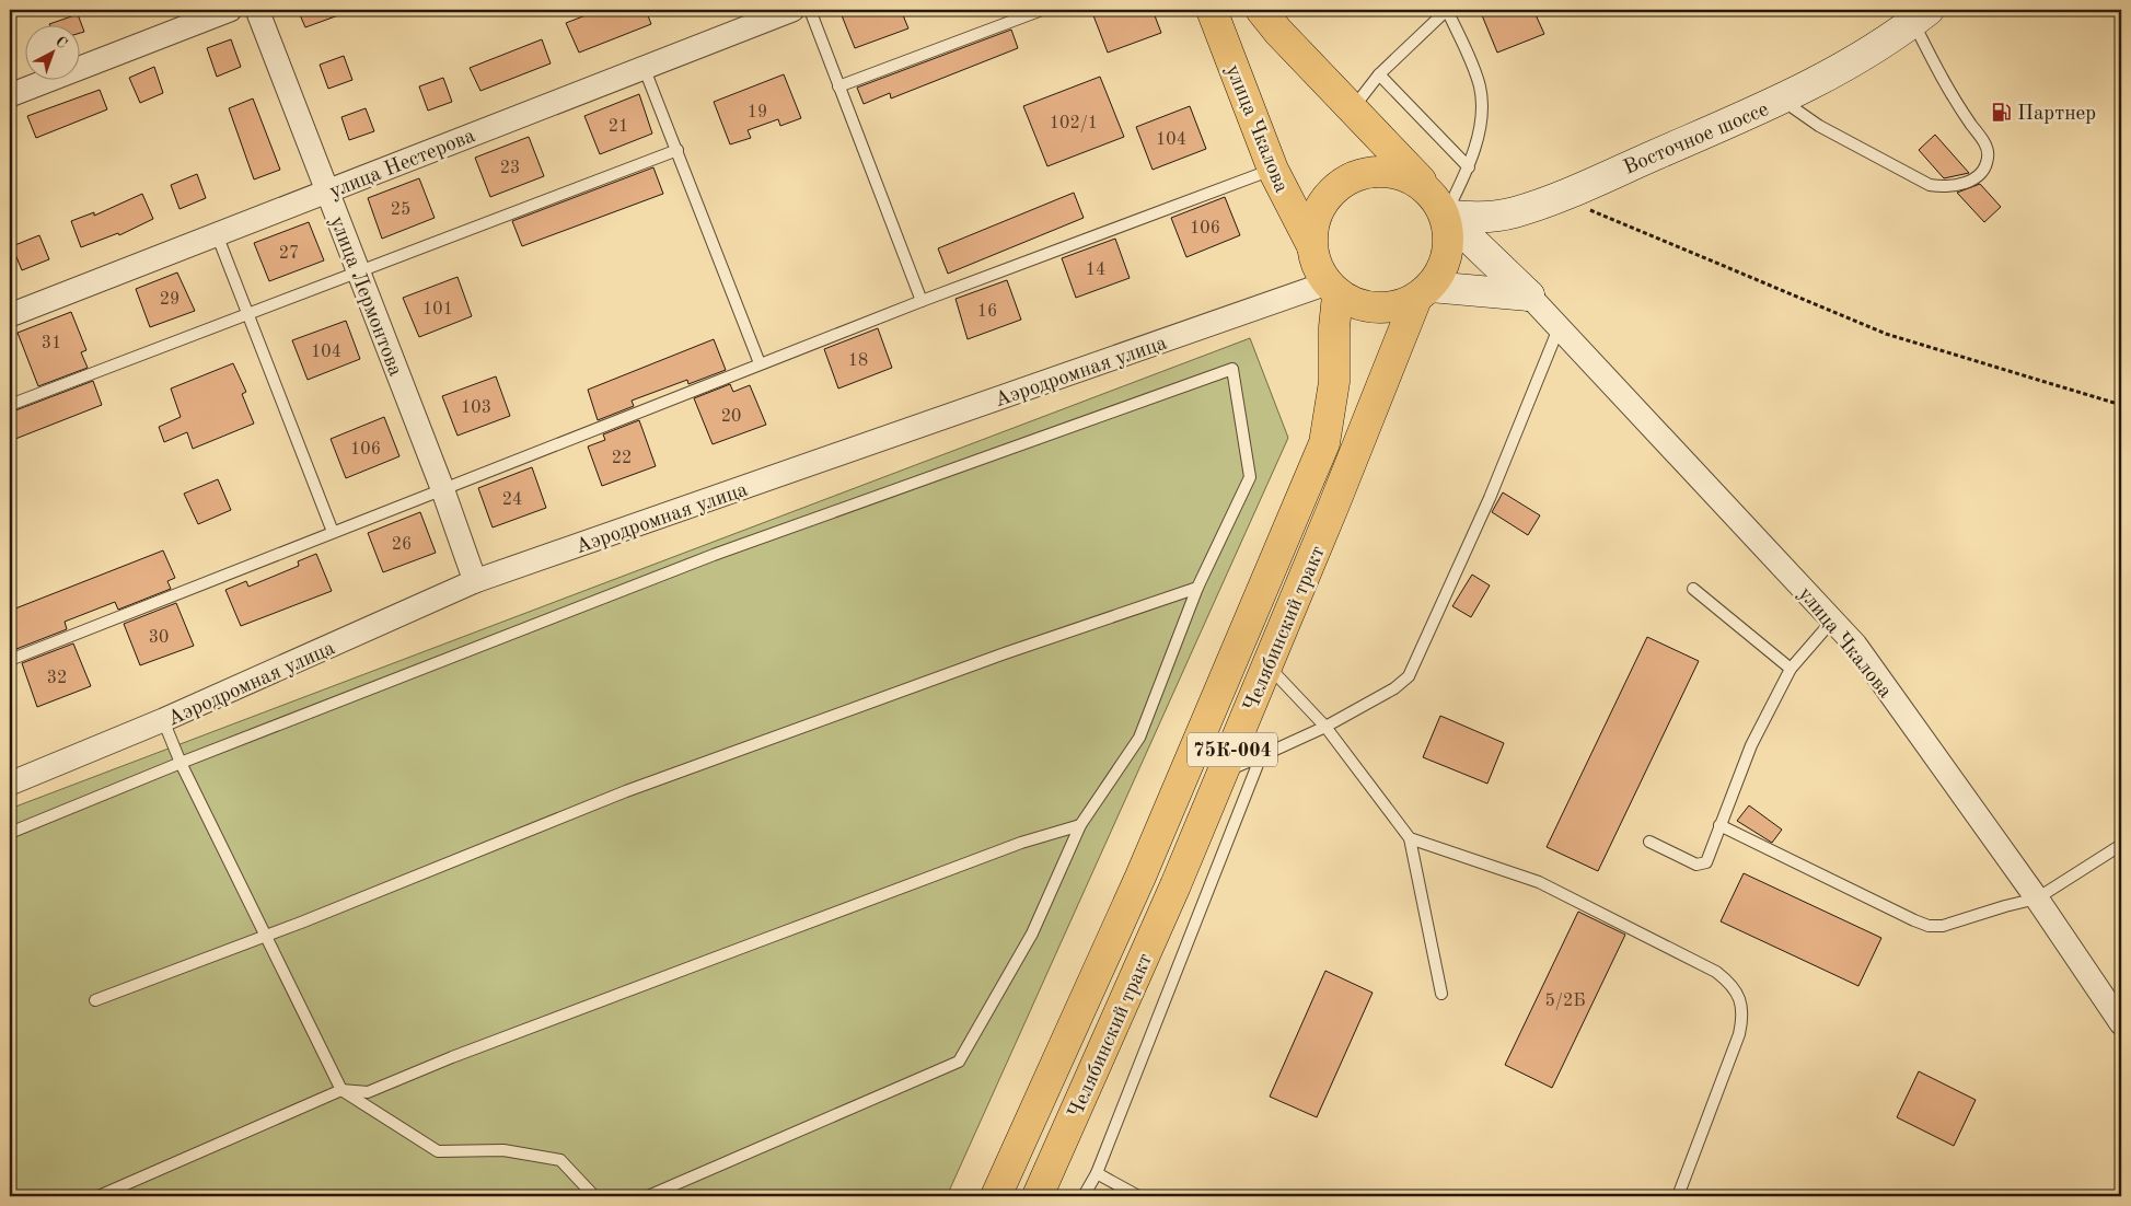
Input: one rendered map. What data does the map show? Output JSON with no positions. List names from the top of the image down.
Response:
{
  "streets": {
    "main road": ["улица Чкалова", "Челябинский тракт", "75К-004"],
    "street": [
      "Восточное шоссе",
      "улица Нестерова",
      "улица Лермонтова",
      "Аэродромная улица"
    ]
  },
  "crossings": [
    ["улица Чкалова", "Восточное шоссе"],
    ["улица Чкалова", "Аэродромная улица"],
    ["улица Чкалова", "Челябинский тракт"],
    ["Восточное шоссе", "Аэродромная улица"],
    ["Восточное шоссе", "Челябинский тракт"],
    ["улица Нестерова", "улица Лермонтова"],
    ["улица Лермонтова", "Аэродромная улица"],
    ["Аэродромная улица", "Челябинский тракт"]
  ],
  "places": {
    "fuel station": ["Партнер"]
  },
  "house_numbers": [
    "19",
    "102/1",
    "21",
    "104",
    "23",
    "25",
    "106",
    "27",
    "14",
    "29",
    "101",
    "16",
    "31",
    "104",
    "18",
    "103",
    "20",
    "106",
    "22",
    "24",
    "26",
    "30",
    "32",
    "5/2Б"
  ],
  "north": "top right"
}
